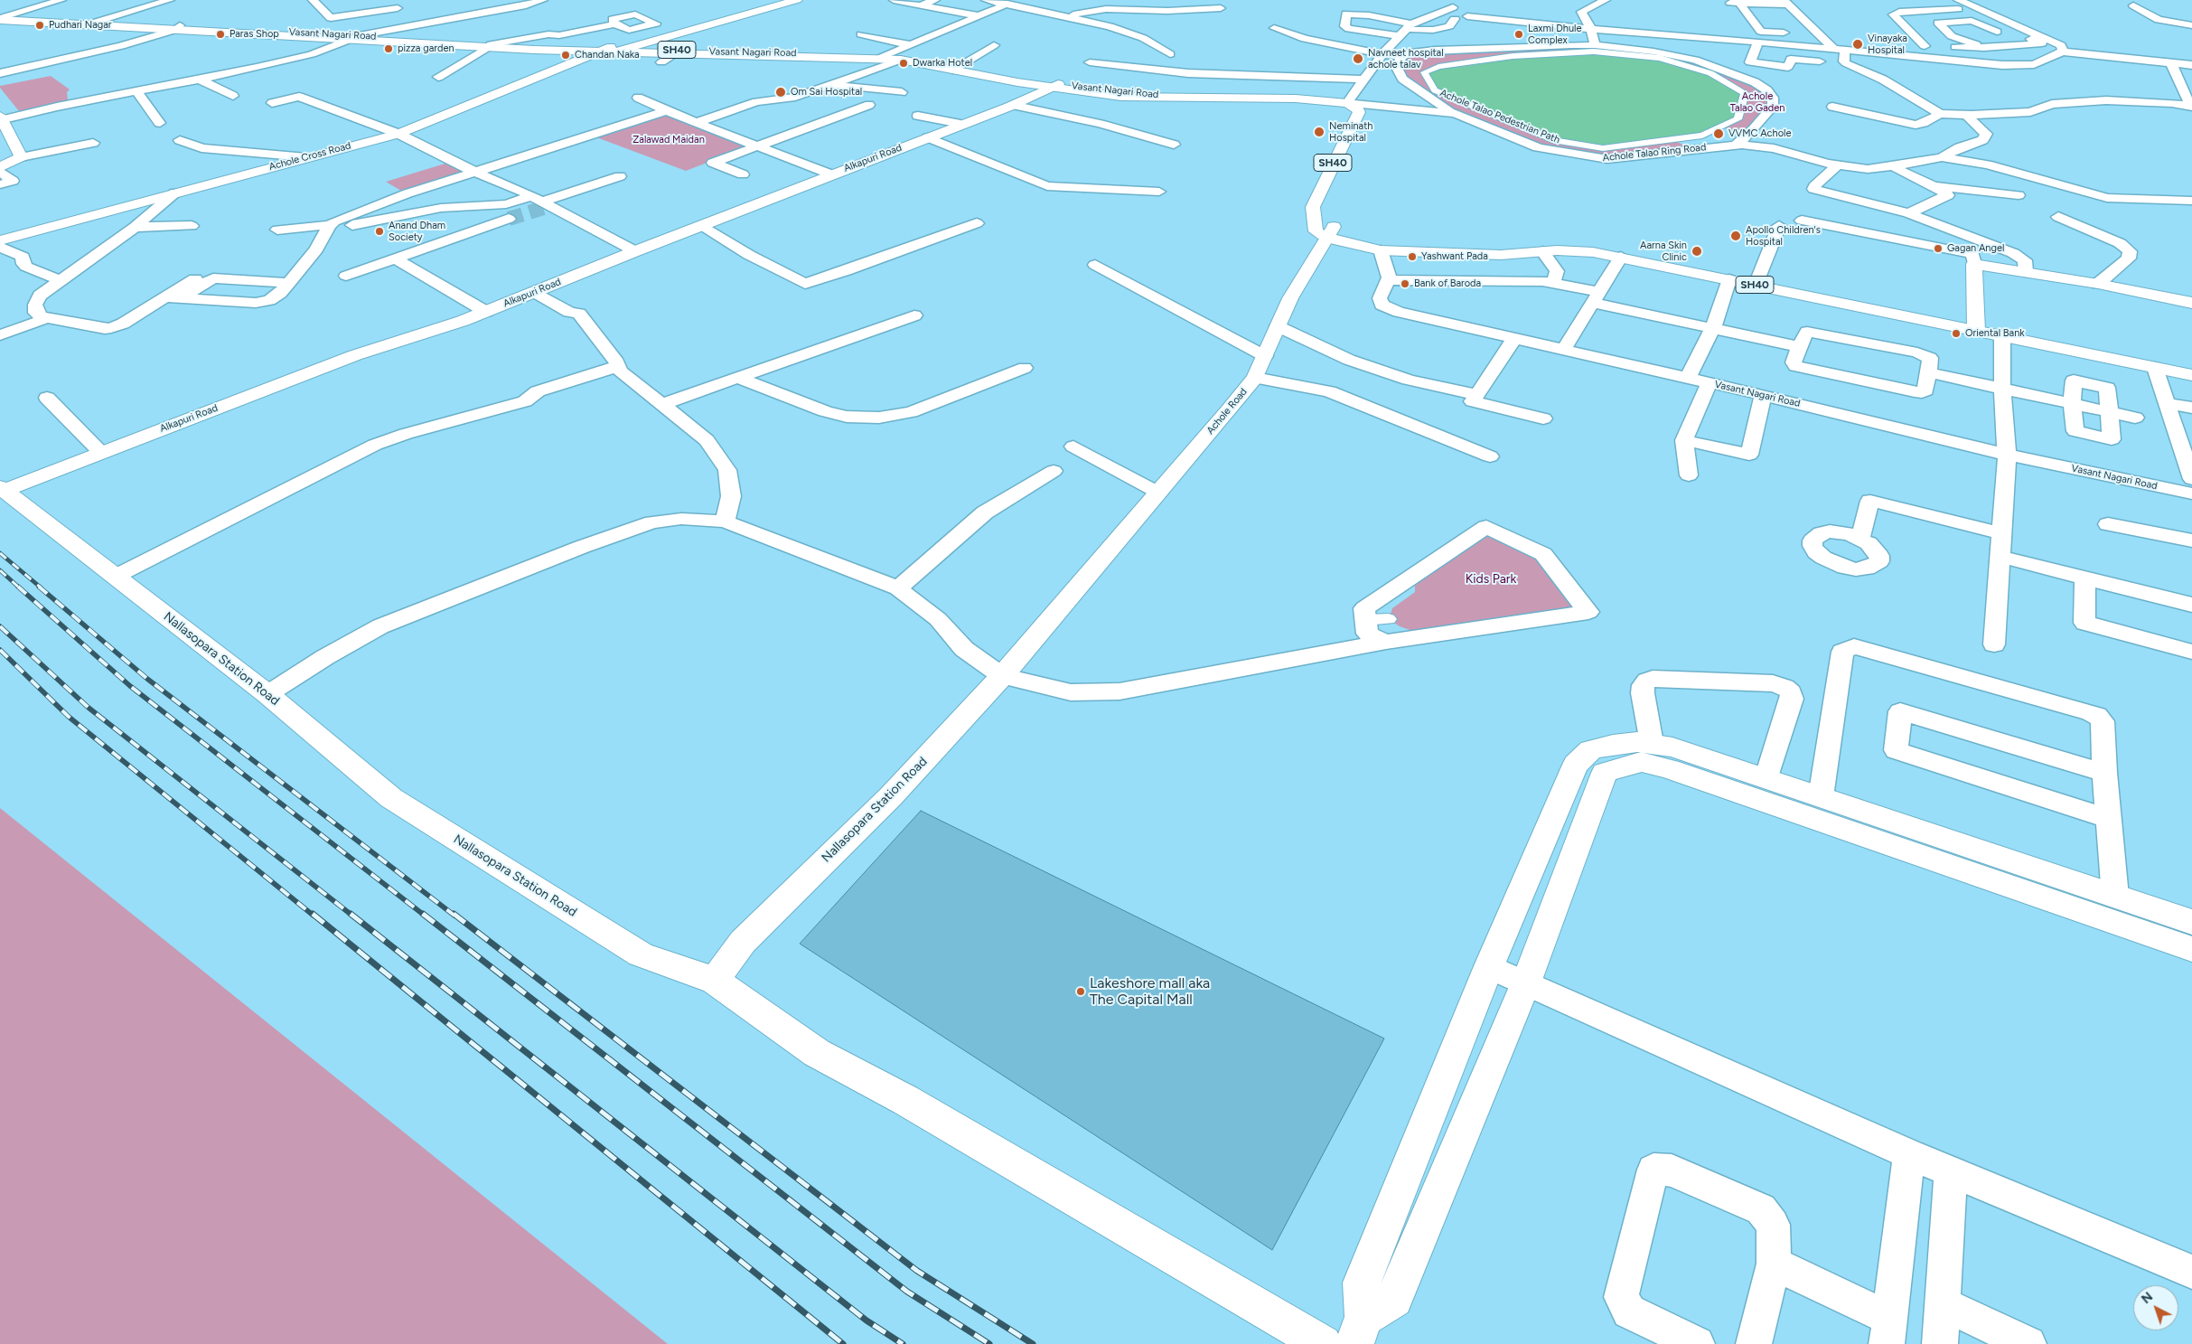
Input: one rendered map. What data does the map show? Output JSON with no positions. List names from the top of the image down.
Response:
{
  "streets": {
    "street": [
      "Vasant Nagari Road",
      "SH40",
      "Achole Talao Pedestrian Path",
      "Achole Talao Ring Road",
      "Achole Cross Road",
      "Alkapuri Road",
      "Achole Road",
      "Nallasopara Station Road"
    ]
  },
  "crossings": [
    ["Vasant Nagari Road", "SH40"],
    ["Vasant Nagari Road", "Achole Talao Ring Road"],
    ["Vasant Nagari Road", "Achole Cross Road"],
    ["Vasant Nagari Road", "Alkapuri Road"],
    ["SH40", "Achole Talao Ring Road"],
    ["SH40", "Achole Road"],
    ["Achole Talao Pedestrian Path", "Achole Talao Ring Road"],
    ["Alkapuri Road", "Nallasopara Station Road"],
    ["Achole Road", "Nallasopara Station Road"]
  ],
  "parks": ["Achole Talao Gaden", "Zalawad Maidan", "Kids Park"],
  "places": [
    "Pudhari Nagar",
    "Paras Shop",
    "Laxmi Dhule Complex",
    "Vinayaka Hospital",
    "pizza garden",
    "Chandan Naka",
    "Navneet hospital achole talav",
    "Dwarka Hotel",
    "Om Sai Hospital",
    "Neminath Hospital",
    "VVMC Achole",
    "Anand Dham Society",
    "Apollo Children's Hospital",
    "Gagan Angel",
    "Aarna Skin Clinic",
    "Yashwant Pada",
    "Bank of Baroda",
    "Oriental Bank",
    "Lakeshore mall aka The Capital Mall"
  ],
  "north": "top left"
}
